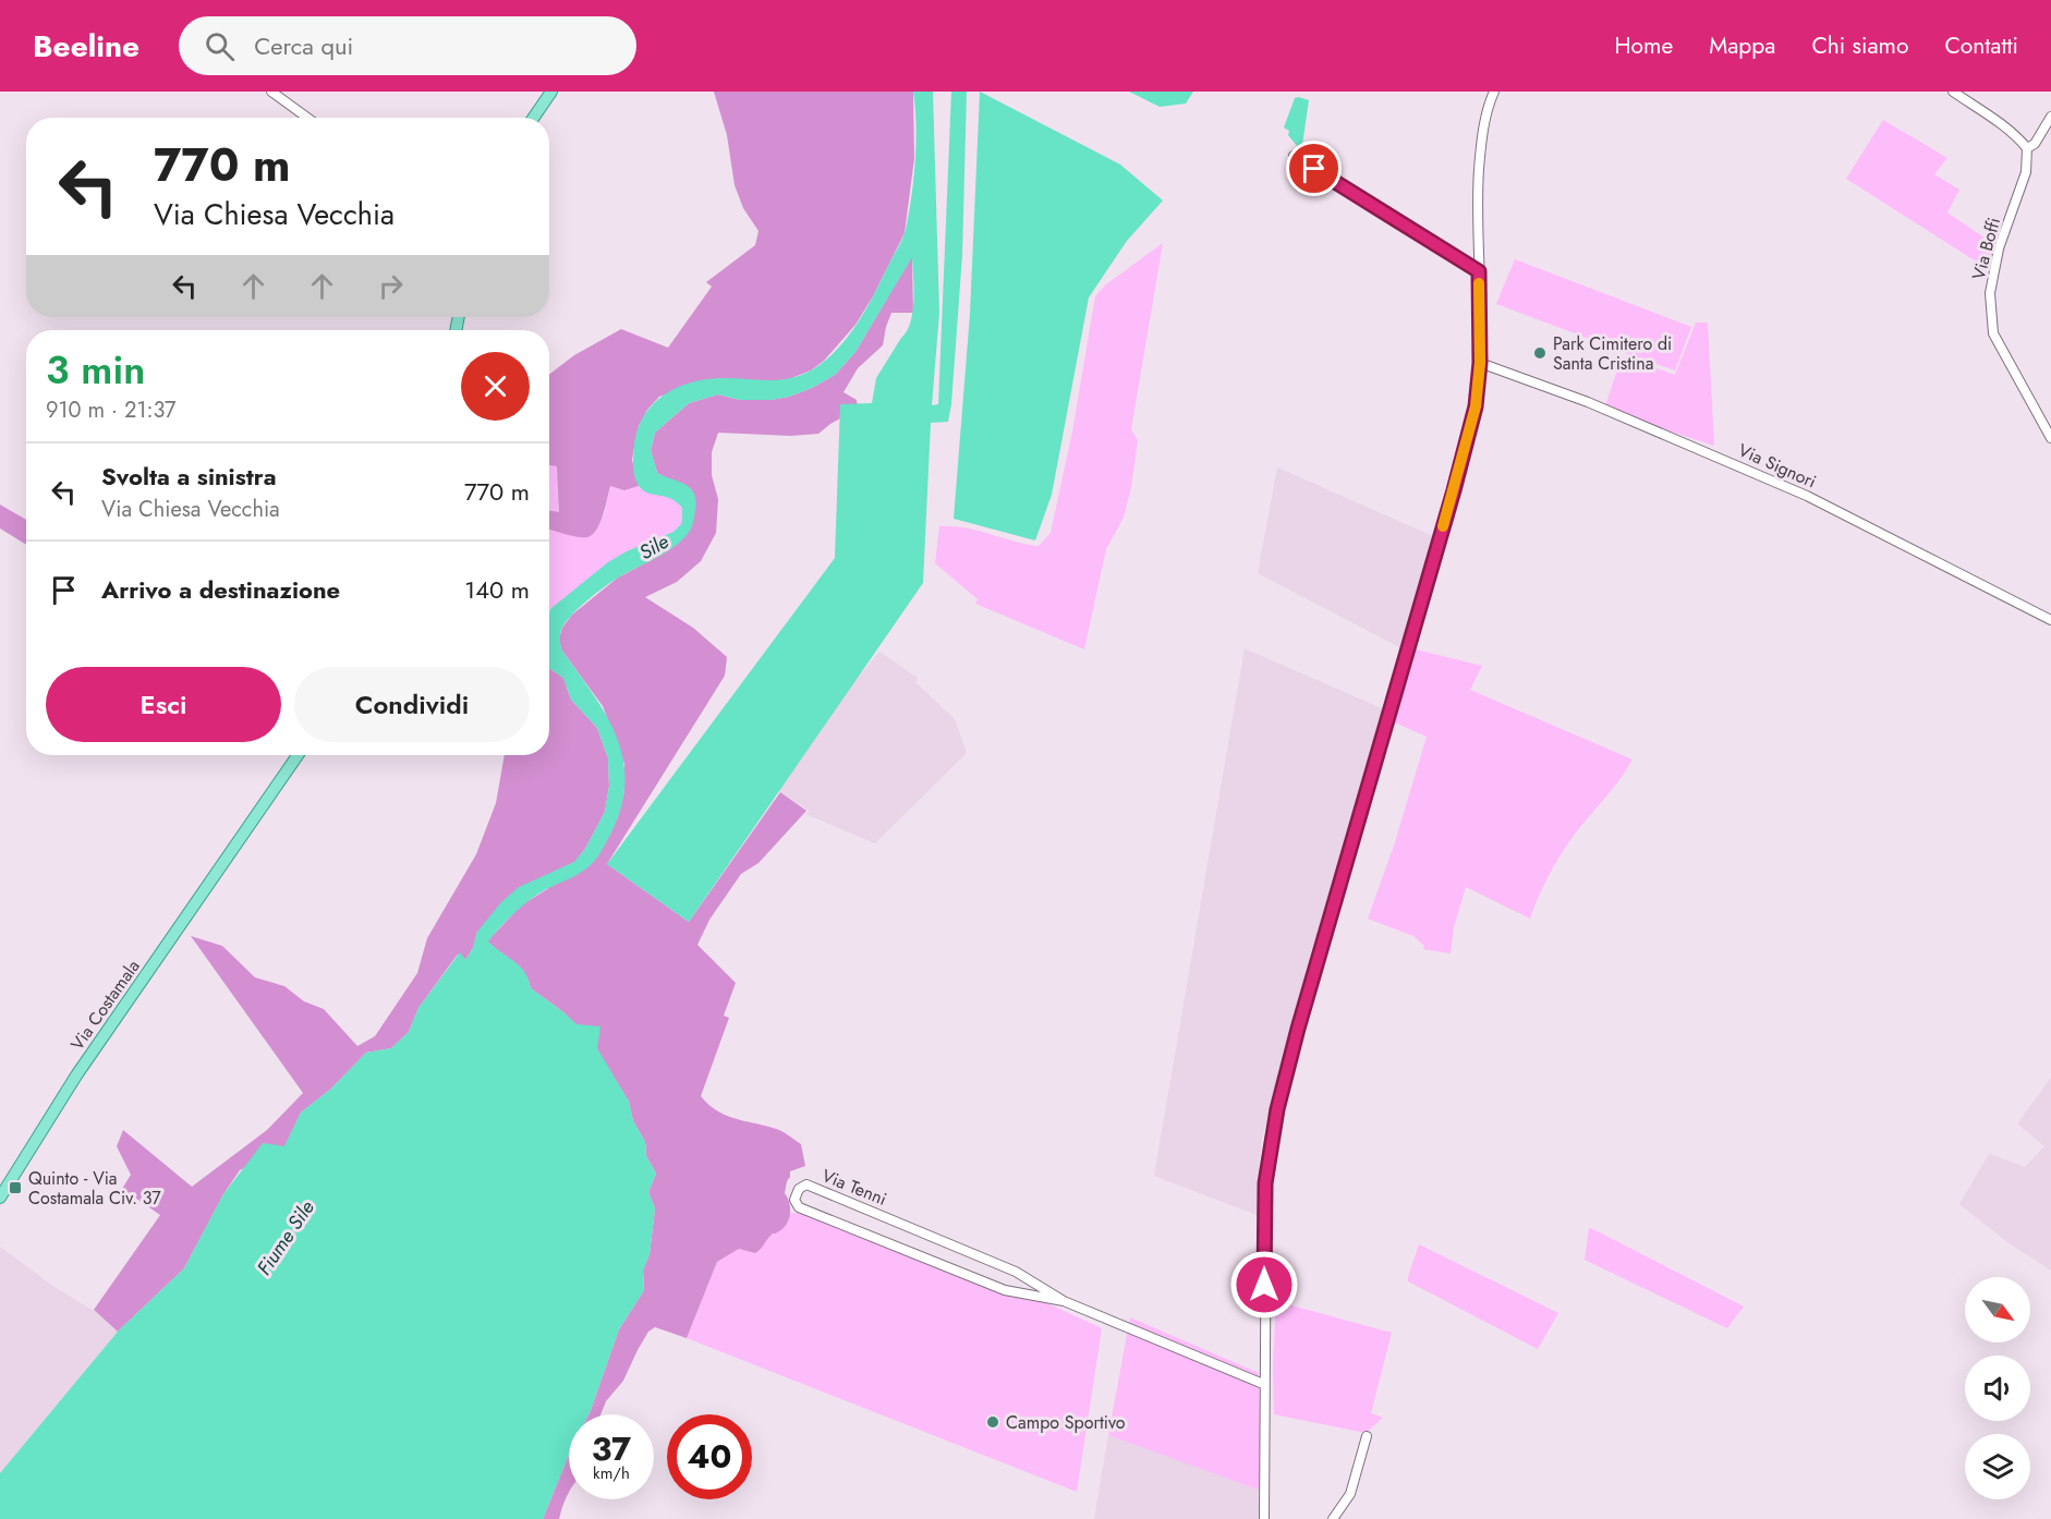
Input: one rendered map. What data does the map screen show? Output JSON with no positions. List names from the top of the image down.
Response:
{
  "streets": {
    "main road": ["Via Costamala"],
    "street": ["Via Boffi", "Via Signori", "Via Tenni"]
  },
  "water": ["Sile", "Fiume Sile"],
  "places": {
    "other": ["Park Cimitero di Santa Cristina", "Campo Sportivo"],
    "transit": ["Quinto - Via Costamala Civ. 37"]
  },
  "north": "bottom right",
  "page": {
    "header": "Beeline",
    "search": "Cerca qui",
    "nav": [
      "Home",
      "Mappa",
      "Chi siamo",
      "Contatti"
    ],
    "turn": ["770 m", "Via Chiesa Vecchia"],
    "heading": ["3 min", "910 m · 21:37"],
    "list": [
      {
        "name": "Svolta a sinistra",
        "note": "Via Chiesa Vecchia",
        "value": "770 m"
      },
      {
        "name": "Arrivo a destinazione",
        "value": "140 m"
      }
    ],
    "buttons": ["Esci", "Condividi"],
    "speed": "37 km/h",
    "limit": "40"
  }
}
